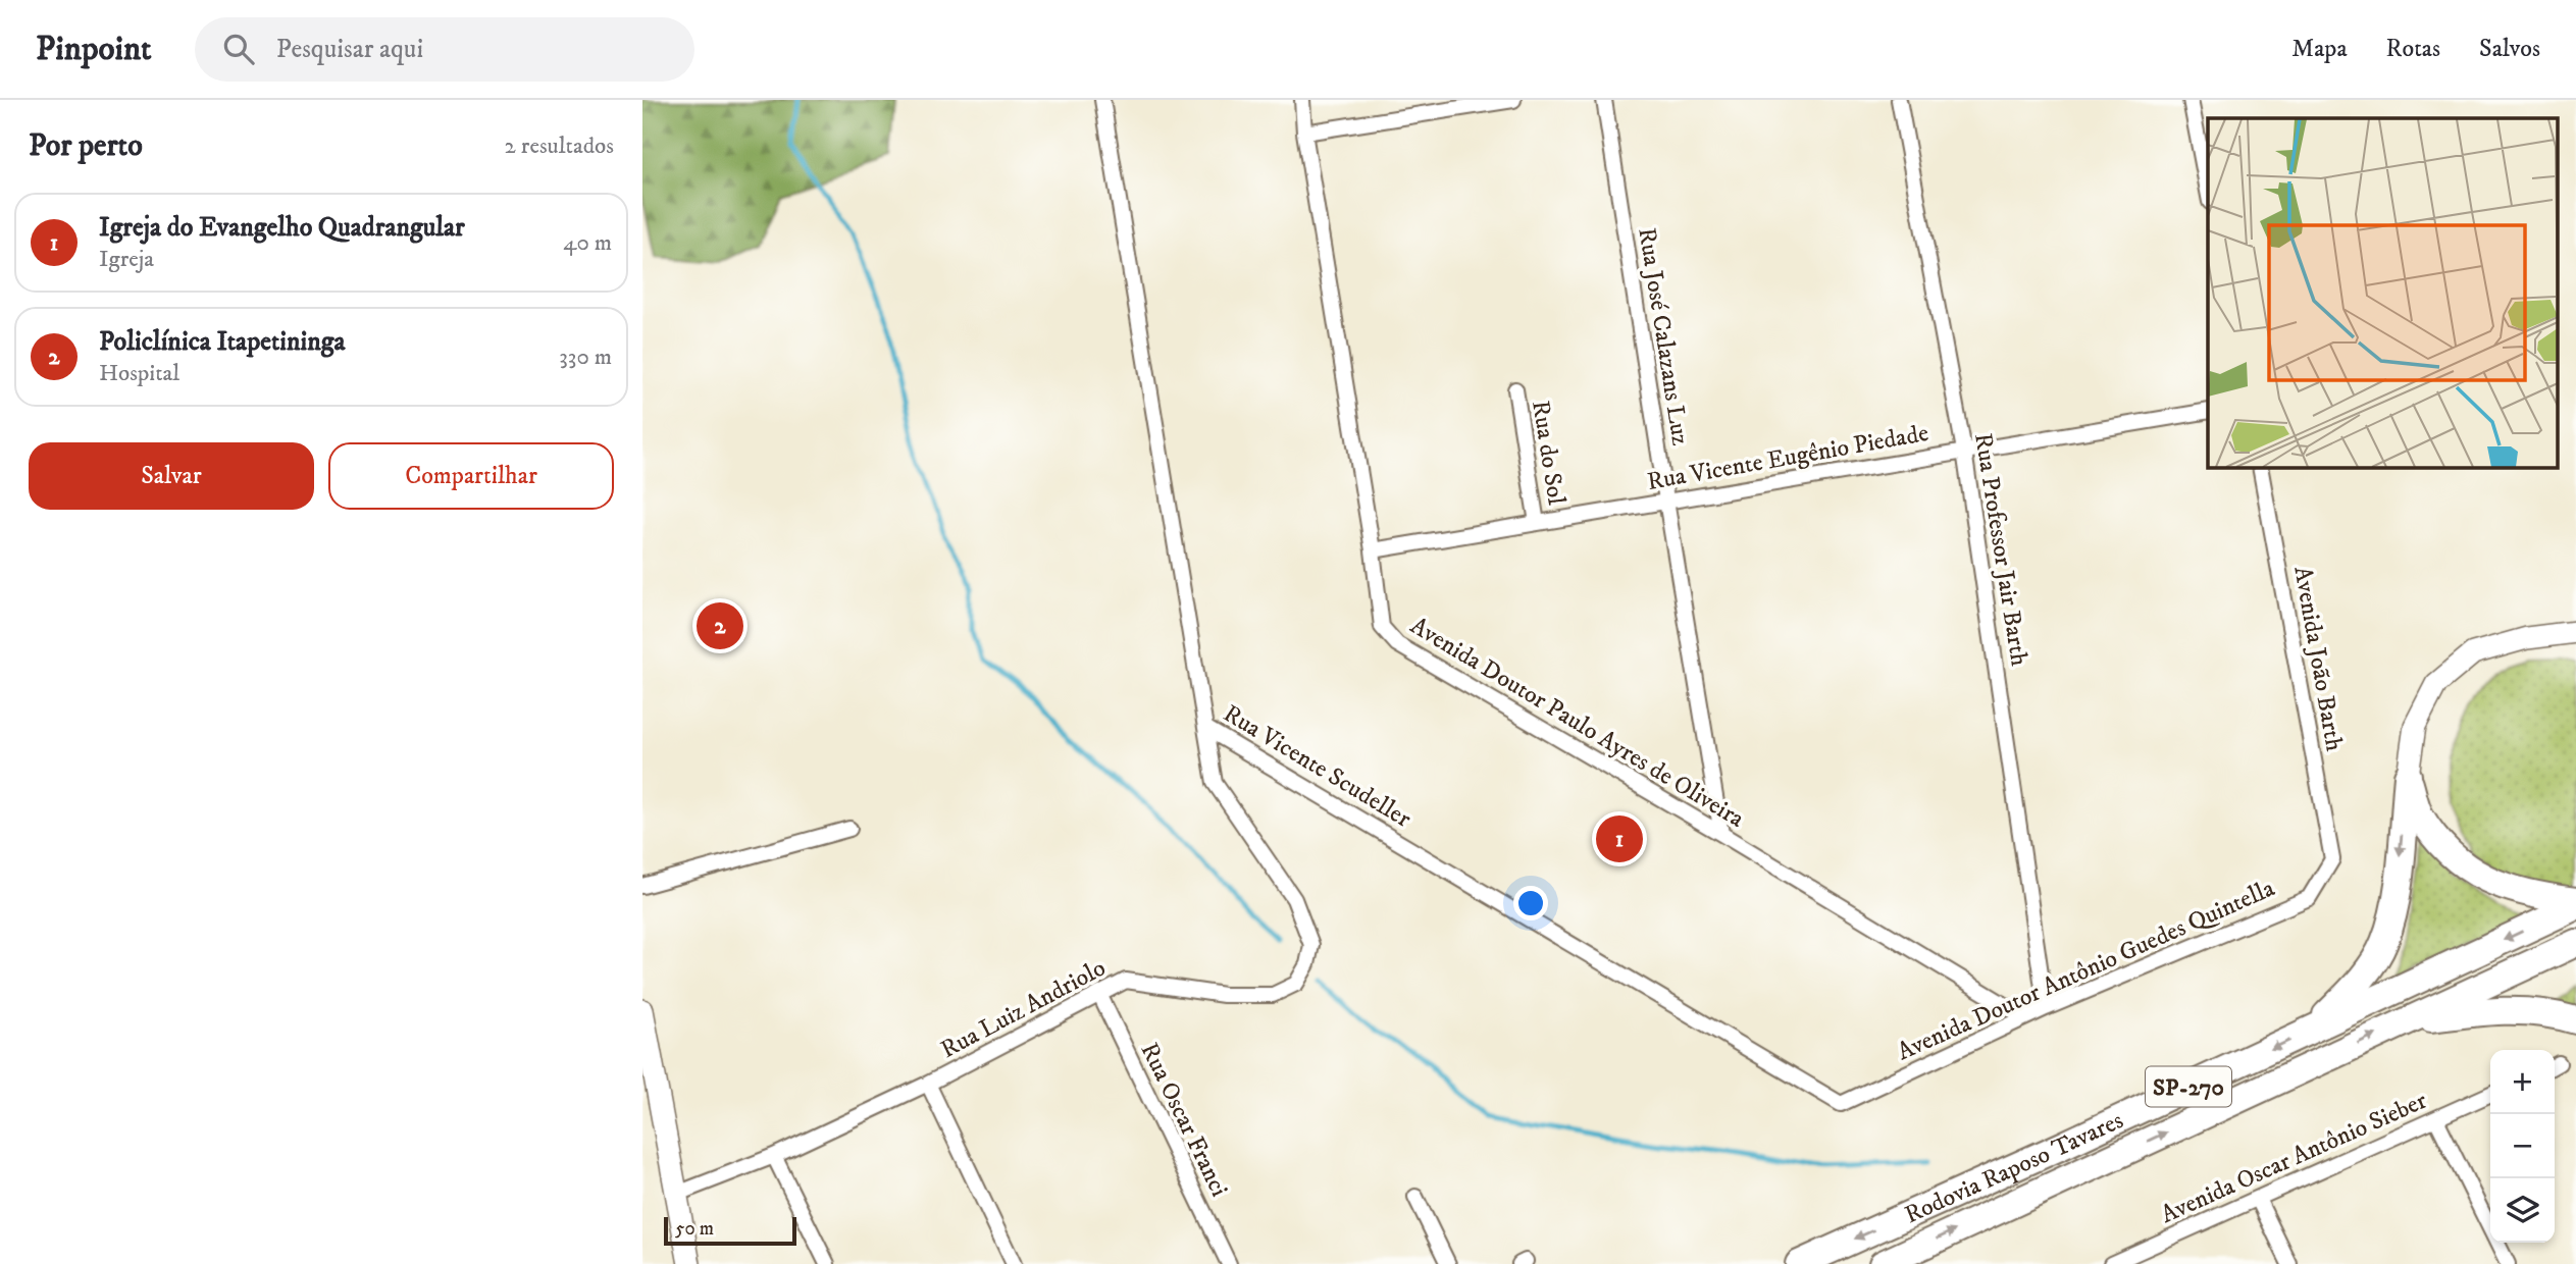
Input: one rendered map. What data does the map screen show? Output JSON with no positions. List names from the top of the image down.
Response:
{
  "streets": {
    "highway": ["SP-270", "Rodovia Raposo Tavares"],
    "street": [
      "Rua José Calazans Luz",
      "Rua do Sol",
      "Rua Vicente Eugênio Piedade",
      "Rua Professor Jair Barth",
      "Avenida João Barth",
      "Avenida Doutor Paulo Ayres de Oliveira",
      "Rua Vicente Scudeller",
      "Avenida Doutor Antônio Guedes Quintella",
      "Rua Luiz Andriolo",
      "Rua Oscar Franci",
      "Avenida Oscar Antônio Sieber"
    ]
  },
  "crossings": [
    ["Rua José Calazans Luz", "Rua Vicente Eugênio Piedade"],
    ["Rua José Calazans Luz", "Avenida Doutor Paulo Ayres de Oliveira"],
    ["Rua do Sol", "Rua Vicente Eugênio Piedade"],
    ["Rua Vicente Eugênio Piedade", "Rua Professor Jair Barth"],
    ["Rua Vicente Eugênio Piedade", "Avenida Doutor Paulo Ayres de Oliveira"],
    ["Rua Professor Jair Barth", "Avenida Doutor Antônio Guedes Quintella"],
    ["Avenida João Barth", "Avenida Doutor Antônio Guedes Quintella"],
    ["Avenida Doutor Paulo Ayres de Oliveira", "Avenida Doutor Antônio Guedes Quintella"],
    ["Rua Vicente Scudeller", "Avenida Doutor Antônio Guedes Quintella"],
    ["Rua Vicente Scudeller", "Rua Luiz Andriolo"],
    ["Rua Luiz Andriolo", "Rua Oscar Franci"]
  ],
  "scale_bar": "50 m",
  "page": {
    "header": "Pinpoint",
    "search": "Pesquisar aqui",
    "nav": ["Mapa", "Rotas", "Salvos"],
    "heading": ["Por perto", "2 resultados"],
    "list": [
      {
        "mark": "1",
        "name": "Igreja do Evangelho Quadrangular",
        "note": "Igreja",
        "value": "40 m"
      },
      {
        "mark": "2",
        "name": "Policlínica Itapetininga",
        "note": "Hospital",
        "value": "330 m"
      }
    ],
    "buttons": ["Salvar", "Compartilhar"],
    "pins": ["2", "1"],
    "map_buttons": ["+", "−"],
    "scale": "50 m"
  }
}
